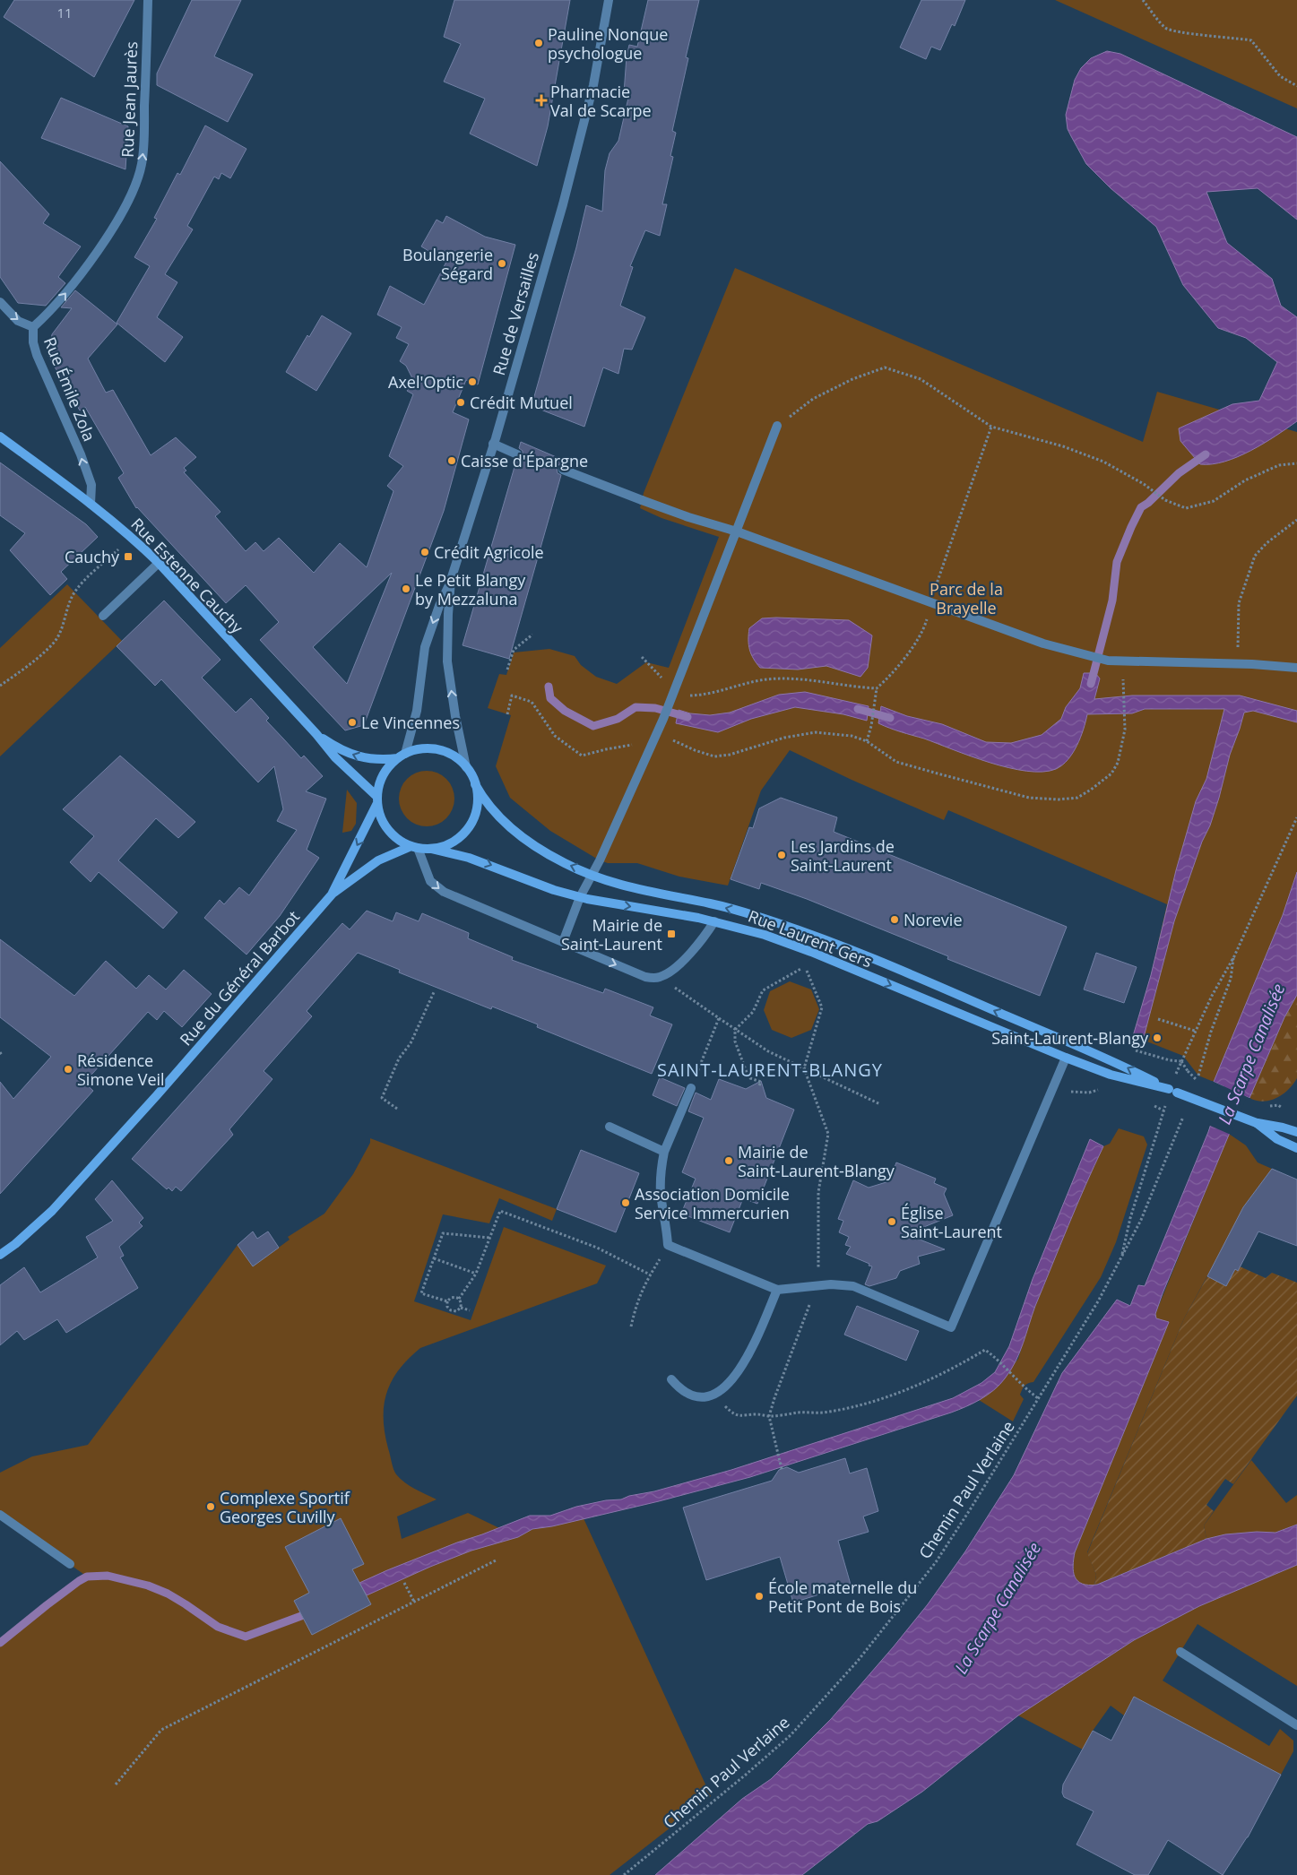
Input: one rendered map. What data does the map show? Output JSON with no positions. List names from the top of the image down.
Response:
{
  "streets": {
    "main road": ["Rue Estenne Cauchy", "Rue Laurent Gers", "Rue du Général Barbot"],
    "street": ["Rue Jean Jaurès", "Rue de Versailles", "Rue Émile Zola"],
    "path": ["Chemin Paul Verlaine"]
  },
  "crossings": [
    ["Rue Jean Jaurès", "Rue Émile Zola"],
    ["Rue de Versailles", "Rue Estenne Cauchy"],
    ["Rue de Versailles", "Rue Laurent Gers"],
    ["Rue de Versailles", "Rue du Général Barbot"],
    ["Rue Émile Zola", "Rue Estenne Cauchy"],
    ["Rue Estenne Cauchy", "Rue Laurent Gers"],
    ["Rue Estenne Cauchy", "Rue du Général Barbot"],
    ["Rue Laurent Gers", "Rue du Général Barbot"]
  ],
  "one_way": ["Rue Jean Jaurès"],
  "districts": ["SAINT-LAURENT-BLANGY"],
  "water": ["La Scarpe Canalisée"],
  "parks": ["Parc de la Brayelle"],
  "places": {
    "other": [
      "Pauline Nonque psychologue",
      "Boulangerie Ségard",
      "Axel'Optic",
      "Crédit Mutuel",
      "Caisse d'Épargne",
      "Crédit Agricole",
      "Le Petit Blangy by Mezzaluna",
      "Le Vincennes",
      "Les Jardins de Saint-Laurent",
      "Norevie",
      "Saint-Laurent-Blangy",
      "Résidence Simone Veil",
      "Mairie de Saint-Laurent-Blangy",
      "Association Domicile Service Immercurien",
      "Église Saint-Laurent",
      "Complexe Sportif Georges Cuvilly",
      "École maternelle du Petit Pont de Bois"
    ],
    "health": ["Pharmacie Val de Scarpe"],
    "transit": ["Cauchy", "Mairie de Saint-Laurent"]
  },
  "house_numbers": ["11"]
}
